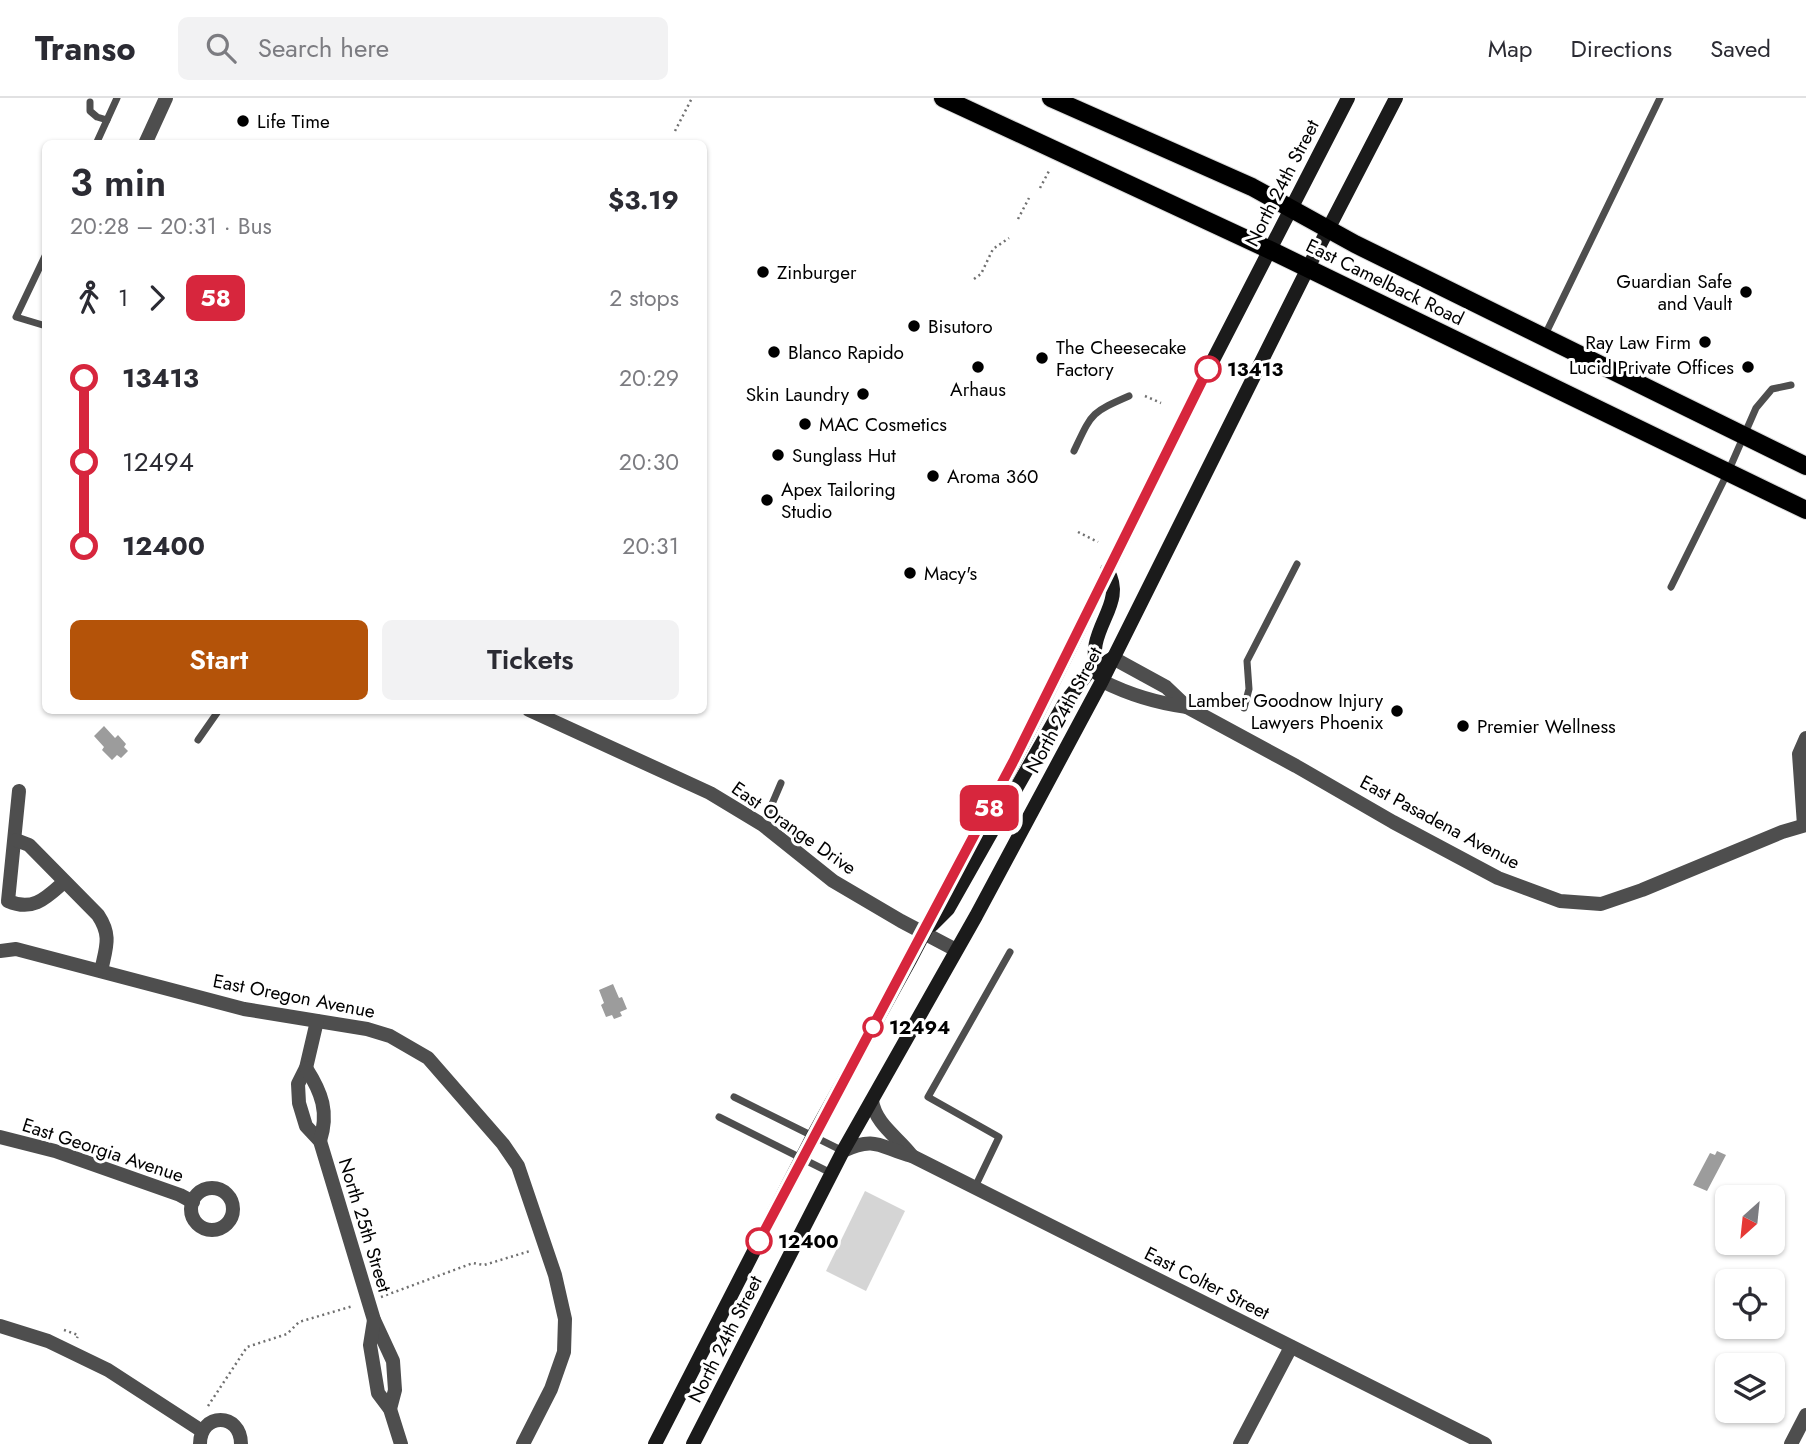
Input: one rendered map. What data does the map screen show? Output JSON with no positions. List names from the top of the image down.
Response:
{
  "streets": {
    "main road": ["North 24th Street", "East Camelback Road"],
    "street": [
      "East Pasadena Avenue",
      "East Orange Drive",
      "East Oregon Avenue",
      "East Georgia Avenue",
      "North 25th Street",
      "East Colter Street"
    ]
  },
  "crossings": [
    ["North 24th Street", "East Camelback Road"],
    ["North 24th Street", "East Pasadena Avenue"],
    ["North 24th Street", "East Orange Drive"],
    ["North 24th Street", "East Colter Street"],
    ["East Oregon Avenue", "North 25th Street"]
  ],
  "places": [
    "Life Time",
    "Zinburger",
    "Guardian Safe and Vault",
    "Bisutoro",
    "Ray Law Firm",
    "Blanco Rapido",
    "The Cheesecake Factory",
    "Arhaus",
    "Lucid Private Offices",
    "13413",
    "Skin Laundry",
    "MAC Cosmetics",
    "Sunglass Hut",
    "Aroma 360",
    "Apex Tailoring Studio",
    "Macy's",
    "Lamber Goodnow Injury Lawyers Phoenix",
    "Premier Wellness",
    "12494",
    "12400"
  ],
  "lines": ["bus line 58"],
  "north": "bottom left",
  "page": {
    "header": "Transo",
    "search": "Search here",
    "nav": ["Map", "Directions", "Saved"],
    "on_map": "58",
    "heading": ["3 min", "20:28 – 20:31 · Bus", "$3.19"],
    "legs": ["1", "58", "2 stops"],
    "list": [
      {
        "name": "13413",
        "value": "20:29"
      },
      {
        "name": "12494",
        "value": "20:30"
      },
      {
        "name": "12400",
        "value": "20:31"
      }
    ],
    "buttons": ["Start", "Tickets"]
  }
}
